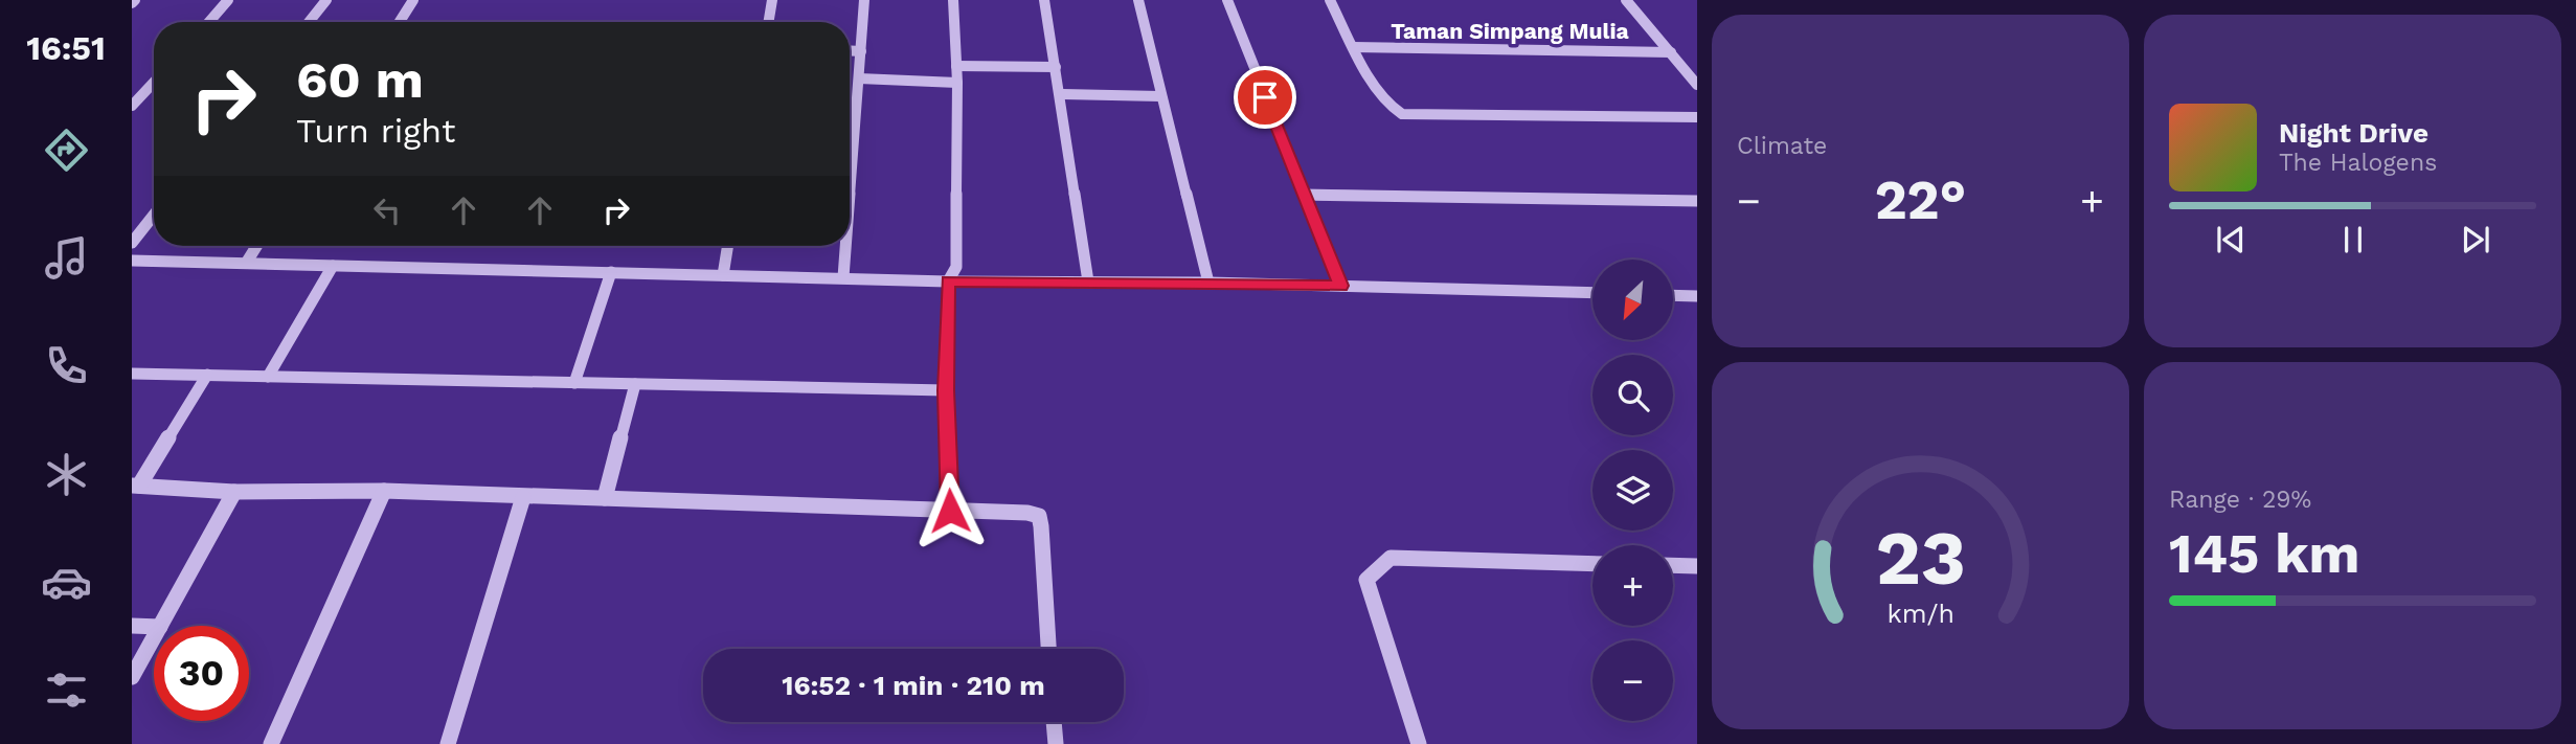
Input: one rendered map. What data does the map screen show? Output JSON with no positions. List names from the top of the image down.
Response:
{
  "districts": ["Taman Simpang Mulia"],
  "north": "bottom left",
  "page": {
    "tabs": "16:51",
    "tile": [
      "Climate",
      ["Range · 29%", "145 km"]
    ],
    "turn": ["60 m", "Turn right"],
    "song": ["Night Drive", "The Halogens"],
    "heat": ["−", "22°", "+"],
    "map_buttons": ["+", "−"],
    "limit": "30",
    "trip": "16:52 · 1 min · 210 m",
    "gauge": ["23", "km/h"]
  }
}
